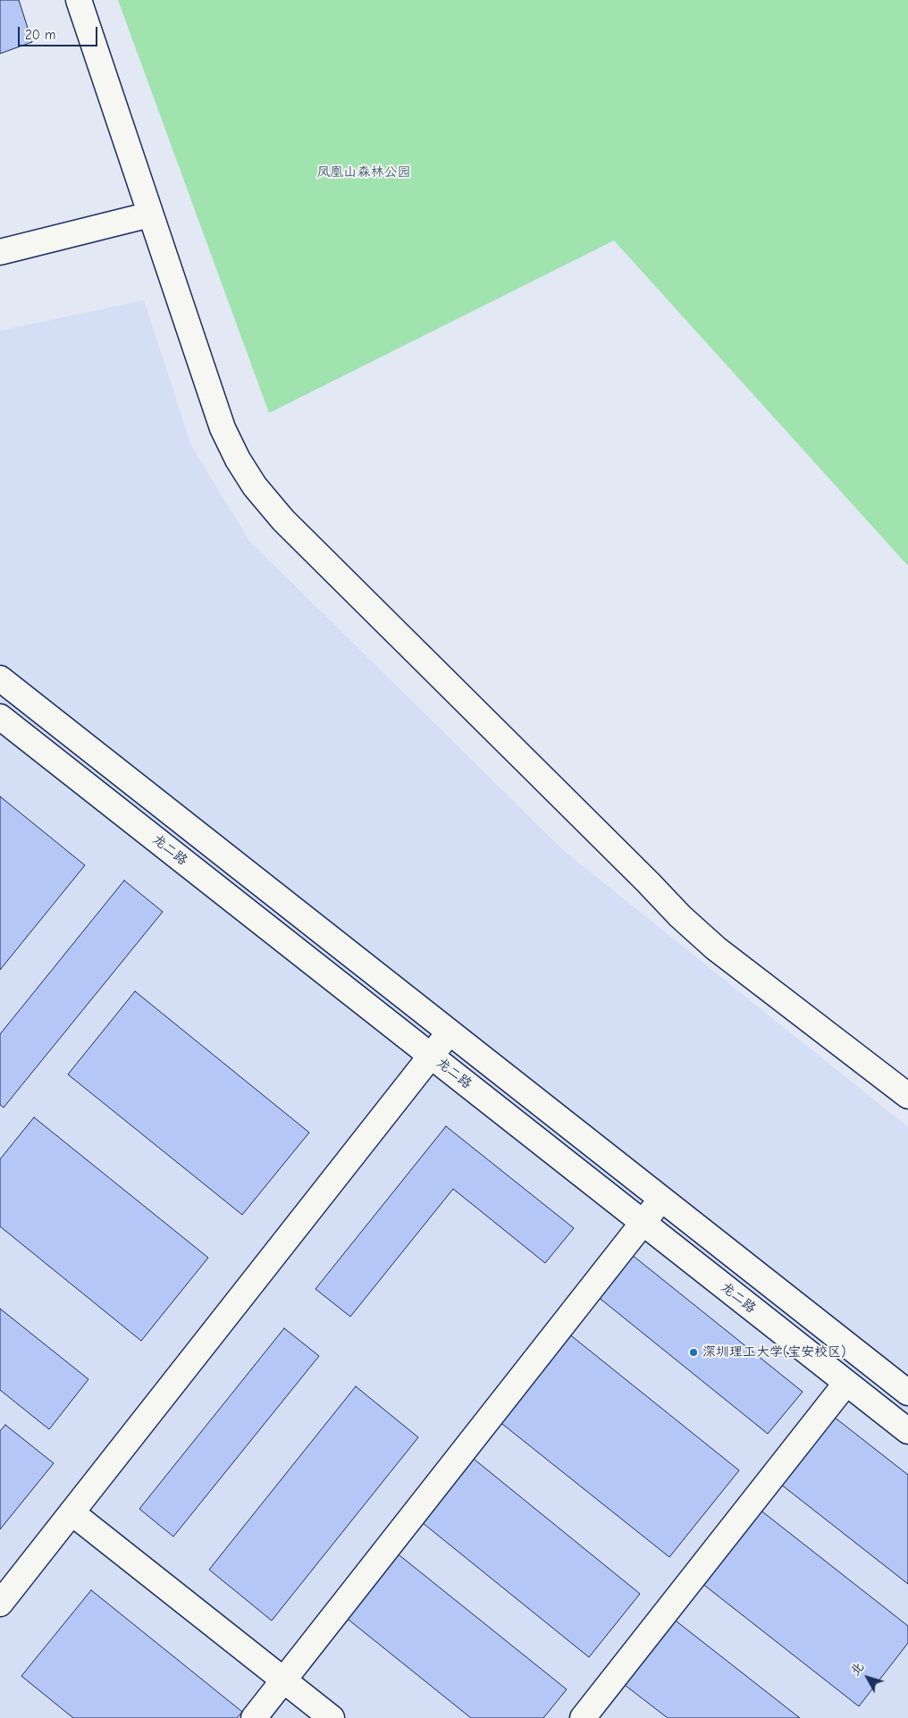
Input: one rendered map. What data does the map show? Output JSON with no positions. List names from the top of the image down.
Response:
{
  "streets": {
    "street": ["龙二路"]
  },
  "parks": ["凤凰山森林公园"],
  "places": ["深圳理工大学(宝安校区)"],
  "scale_bar": "20 m",
  "north": "top left"
}
